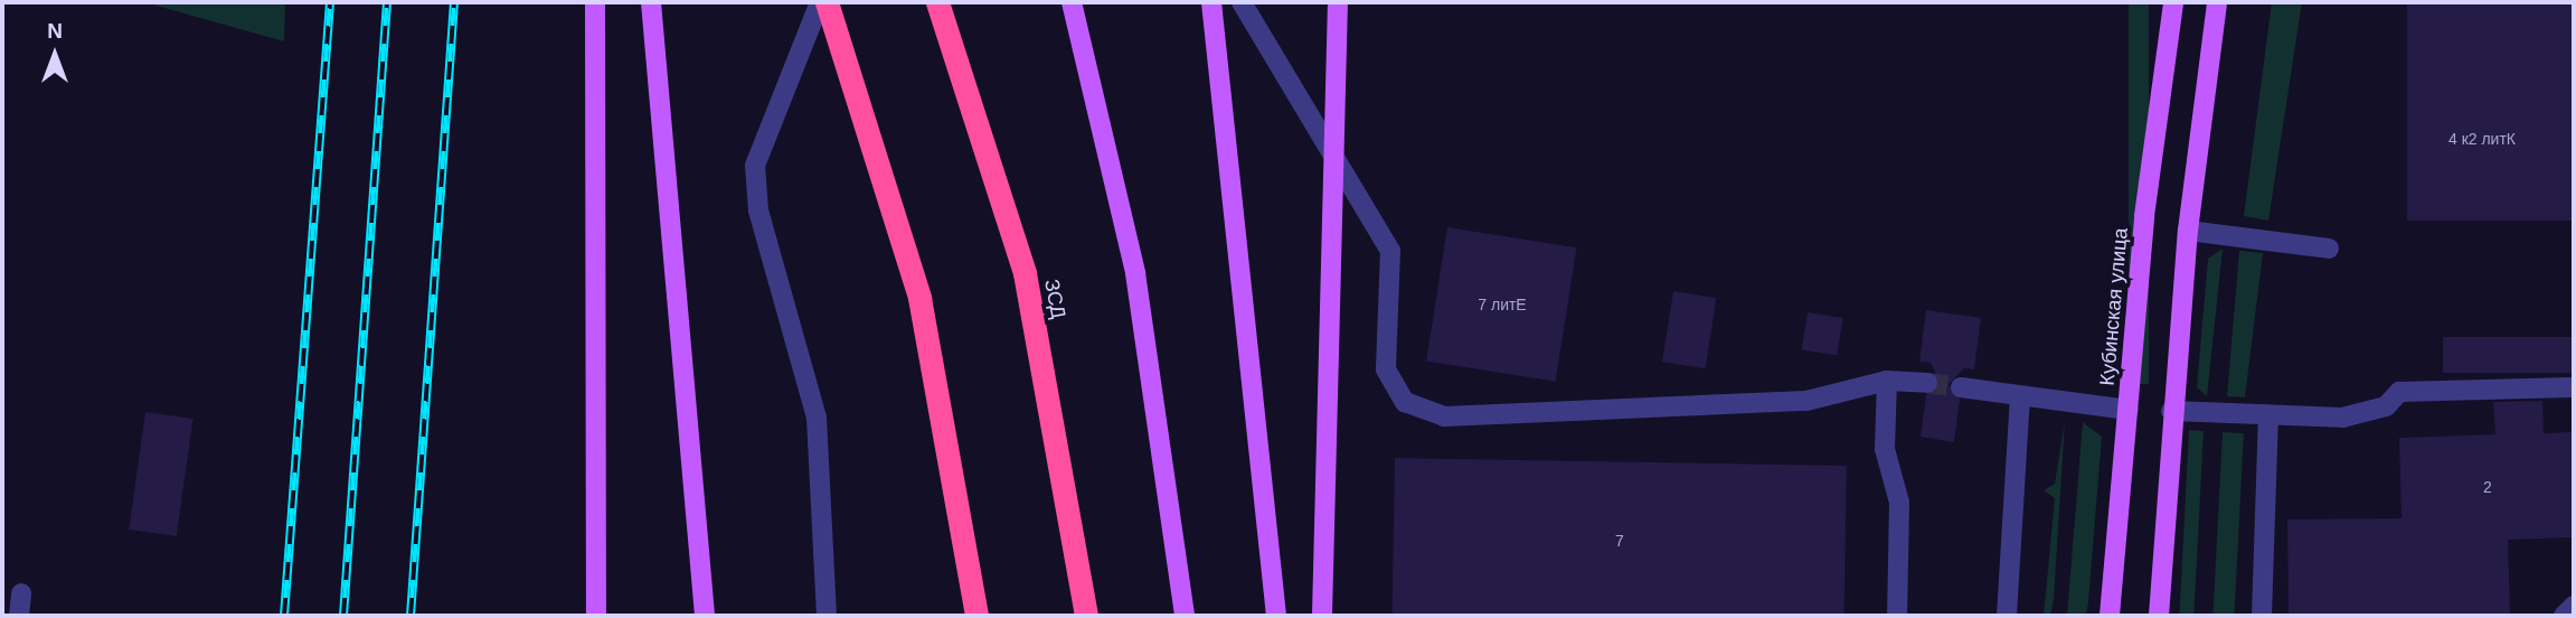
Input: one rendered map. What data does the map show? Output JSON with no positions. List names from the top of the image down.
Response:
{
  "streets": {
    "highway": ["ЗСД"],
    "main road": ["Кубинская улица"]
  },
  "house_numbers": [
    "4 к2 литК",
    "7 литЕ",
    "2",
    "7"
  ],
  "north": "top"
}
